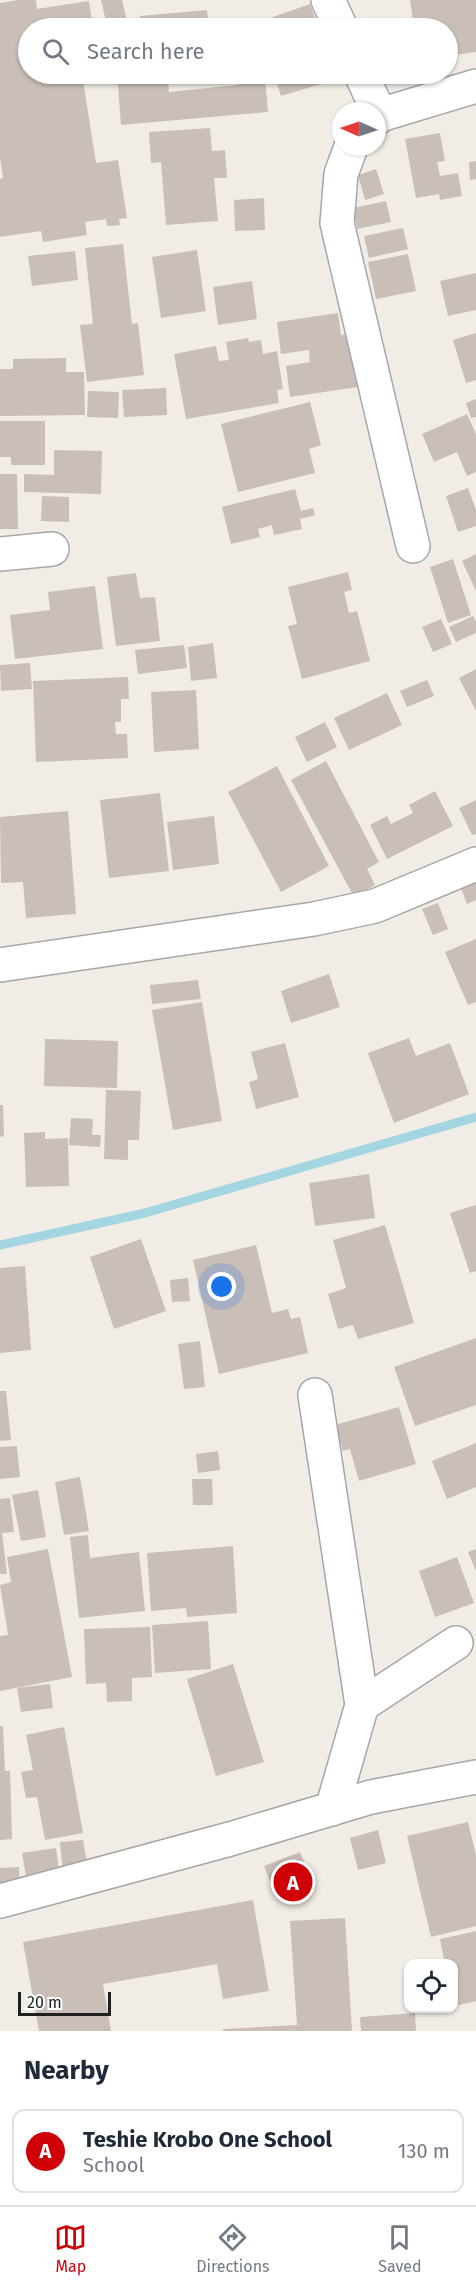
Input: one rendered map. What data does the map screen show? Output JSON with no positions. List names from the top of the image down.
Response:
{
  "scale_bar": "20 m",
  "north": "left",
  "page": {
    "search": "Search here",
    "pins": "A",
    "scale": "20 m",
    "heading": "Nearby",
    "list": [
      {
        "mark": "A",
        "name": "Teshie Krobo One School",
        "note": "School",
        "value": "130 m"
      }
    ],
    "nav": ["Map", "Directions", "Saved"]
  }
}
